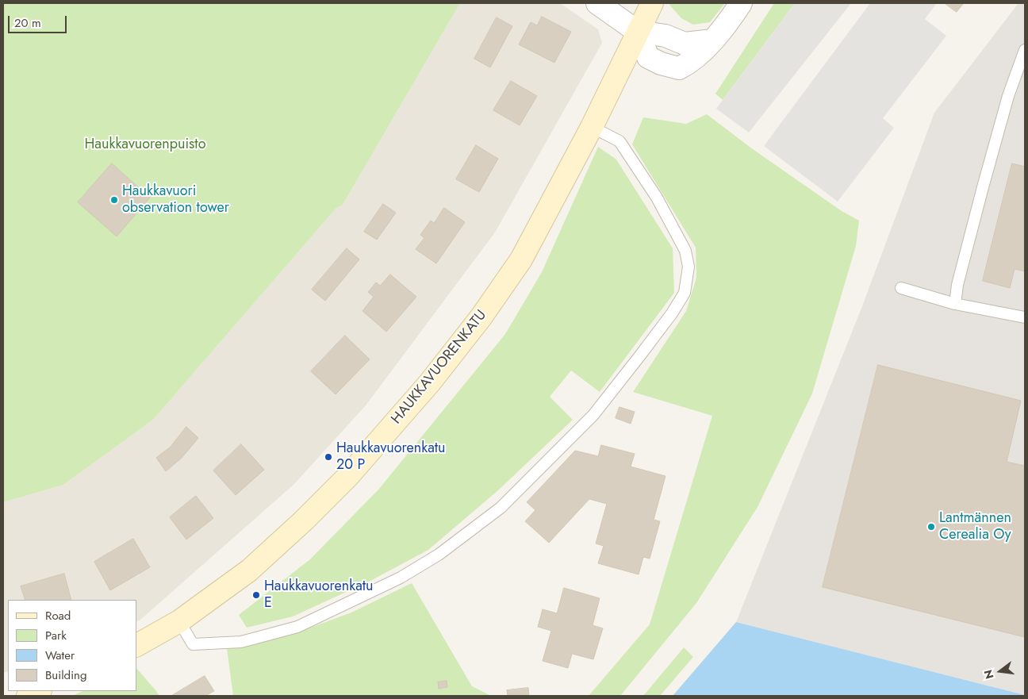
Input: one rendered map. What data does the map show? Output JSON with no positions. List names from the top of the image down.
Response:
{
  "streets": {
    "main road": ["HAUKKAVUORENKATU"]
  },
  "parks": ["Haukkavuorenpuisto"],
  "places": [
    "Haukkavuori observation tower",
    "Haukkavuorenkatu 20 P",
    "Lantmännen Cerealia Oy",
    "Haukkavuorenkatu E"
  ],
  "legend": [
    "Road",
    "Park",
    "Water",
    "Building"
  ],
  "scale_bar": "20 m",
  "north": "left"
}
